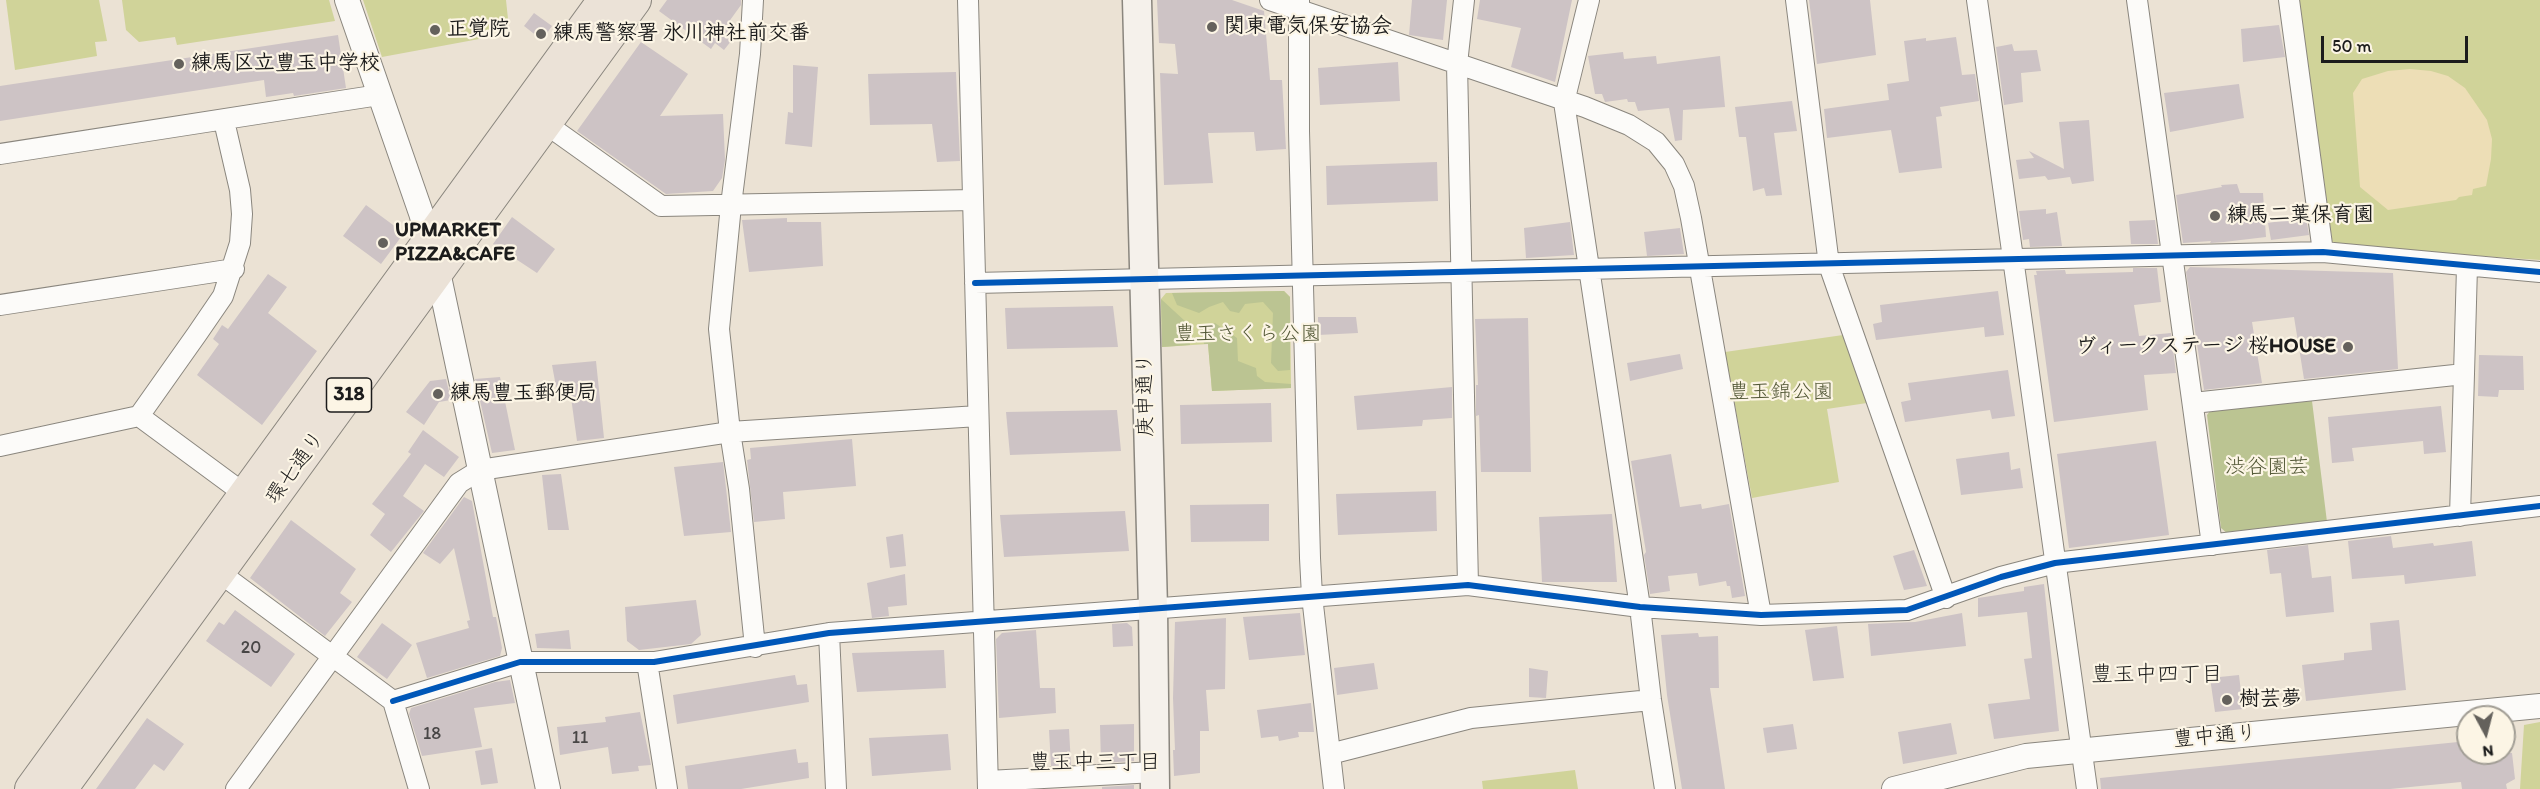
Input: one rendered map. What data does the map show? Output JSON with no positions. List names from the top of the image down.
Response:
{
  "streets": {
    "main road": ["318", "庚申通り", "環七通り"],
    "street": ["豊中通り"]
  },
  "districts": ["豊玉中四丁目", "豊玉中三丁目"],
  "parks": ["豊玉さくら公園", "豊玉錦公園", "渋谷園芸"],
  "places": [
    "関東電気保安協会",
    "正覚院",
    "練馬警察署 氷川神社前交番",
    "練馬区立豊玉中学校",
    "練馬二葉保育園",
    "UPMARKET PIZZA&CAFE",
    "ヴィークステージ 桜HOUSE",
    "練馬豊玉郵便局",
    "樹芸夢"
  ],
  "house_numbers": ["20", "18", "11"],
  "scale_bar": "50 m",
  "north": "bottom"
}
